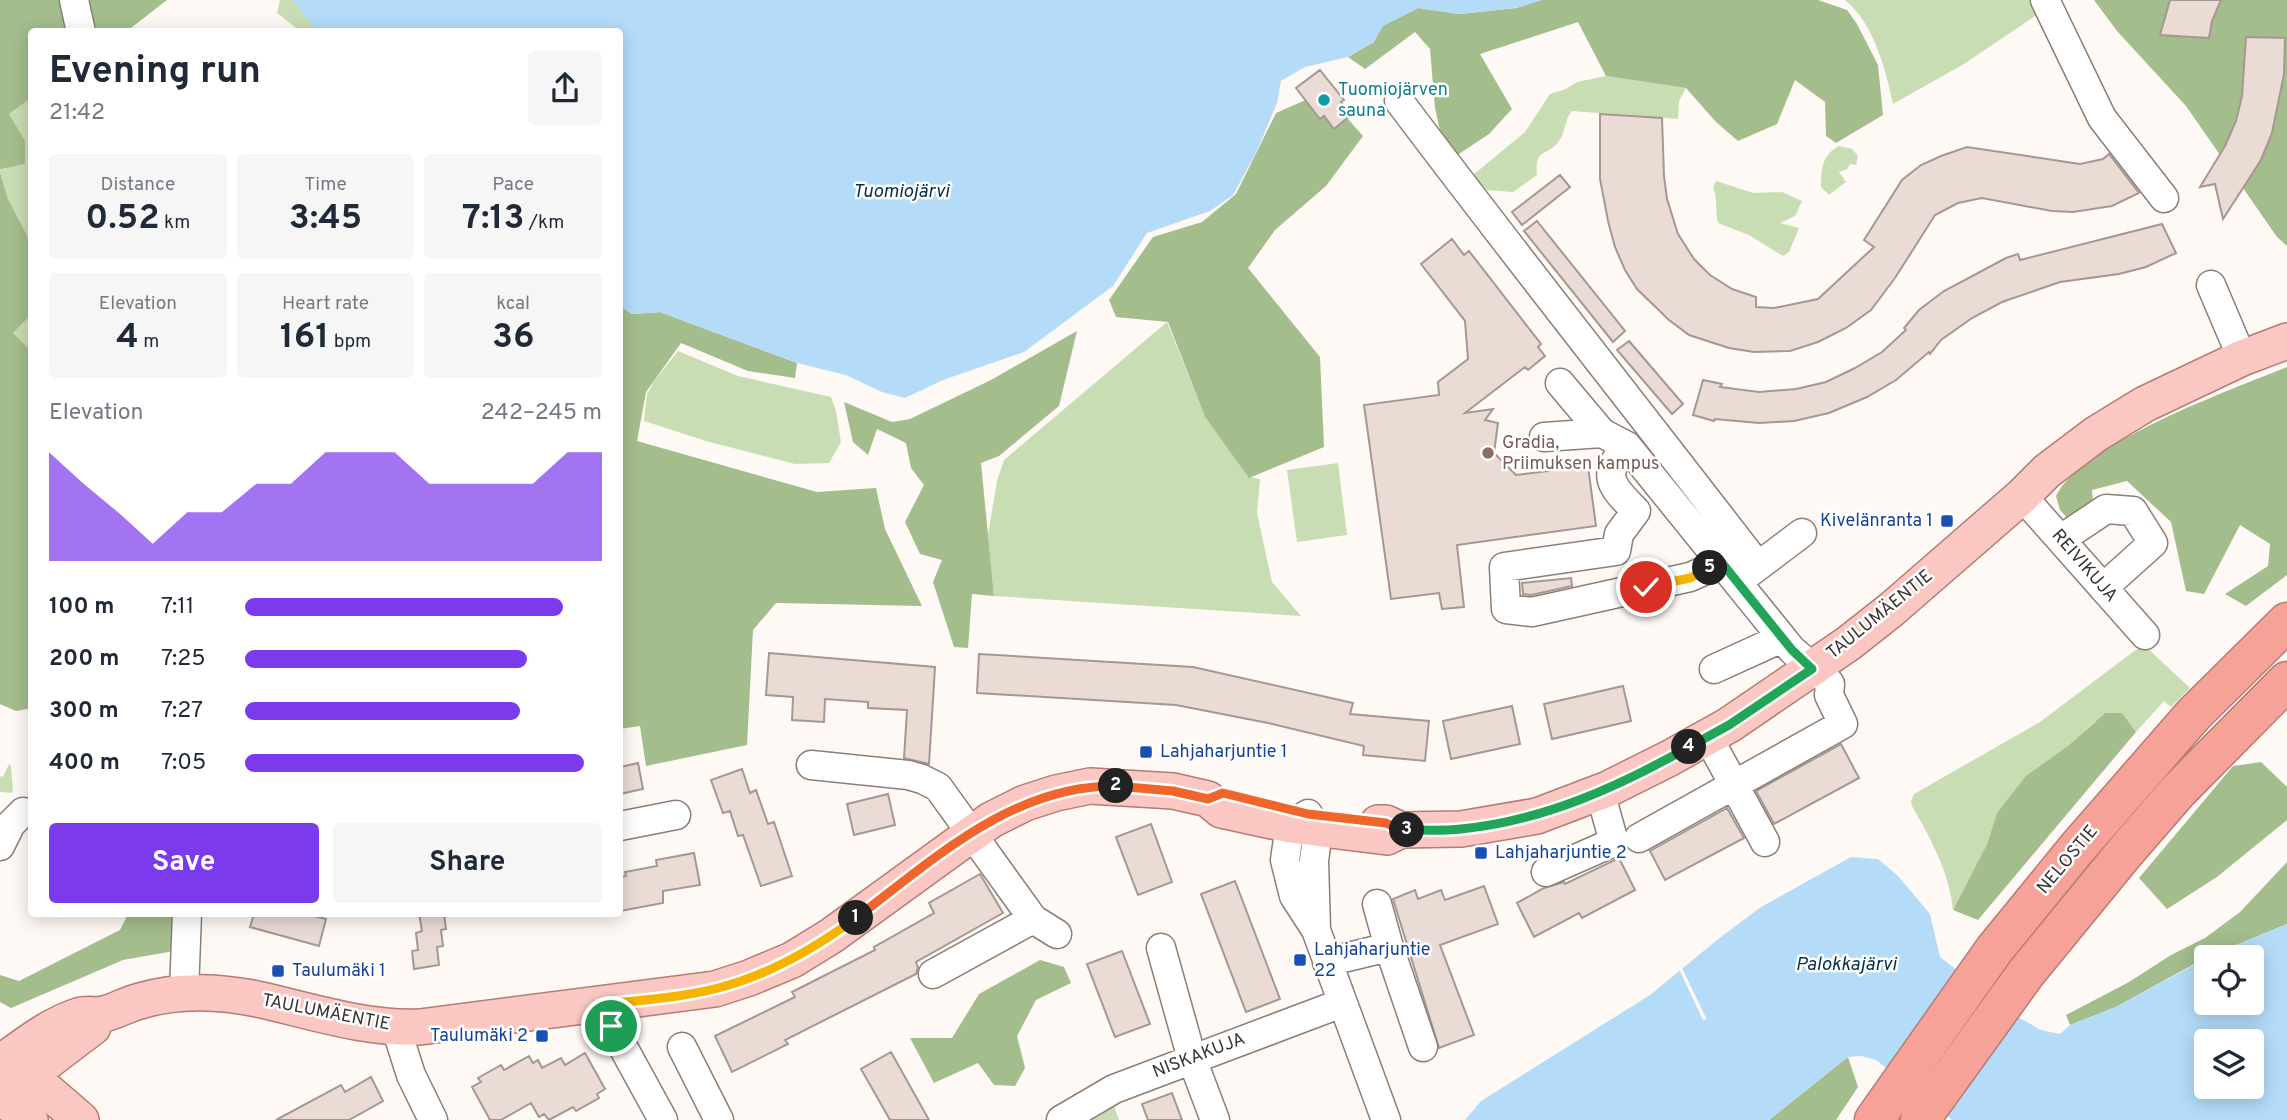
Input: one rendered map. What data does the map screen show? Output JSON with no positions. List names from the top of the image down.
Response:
{
  "streets": {
    "highway": ["NELOSTIE"],
    "main road": ["TAULUMÄENTIE"],
    "street": ["REIVIKUJA", "NISKAKUJA"]
  },
  "crossings": [
    ["REIVIKUJA", "TAULUMÄENTIE"]
  ],
  "water": ["Tuomiojärvi", "Palokkajärvi"],
  "places": {
    "other": ["Tuomiojärven sauna", "Gradia, Priimuksen kampus"],
    "transit": [
      "Kivelänranta 1",
      "Lahjaharjuntie 1",
      "Lahjaharjuntie 2",
      "Lahjaharjuntie 22",
      "Taulumäki 1",
      "Taulumäki 2"
    ]
  },
  "page": {
    "heading": ["Evening run", "21:42"],
    "stats": [
      ["Distance", "0.52 km"],
      ["Time", "3:45"],
      ["Pace", "7:13 /km"],
      ["Elevation", "4 m"],
      ["Heart rate", "161 bpm"],
      ["kcal", "36"]
    ],
    "chart": ["Elevation", "242–245 m"],
    "pins": [
      "5",
      "4",
      "2",
      "3",
      "1"
    ],
    "list": [
      {
        "name": "100 m",
        "note": "7:11"
      },
      {
        "name": "200 m",
        "note": "7:25"
      },
      {
        "name": "300 m",
        "note": "7:27"
      },
      {
        "name": "400 m",
        "note": "7:05"
      }
    ],
    "buttons": ["Save", "Share"]
  }
}
